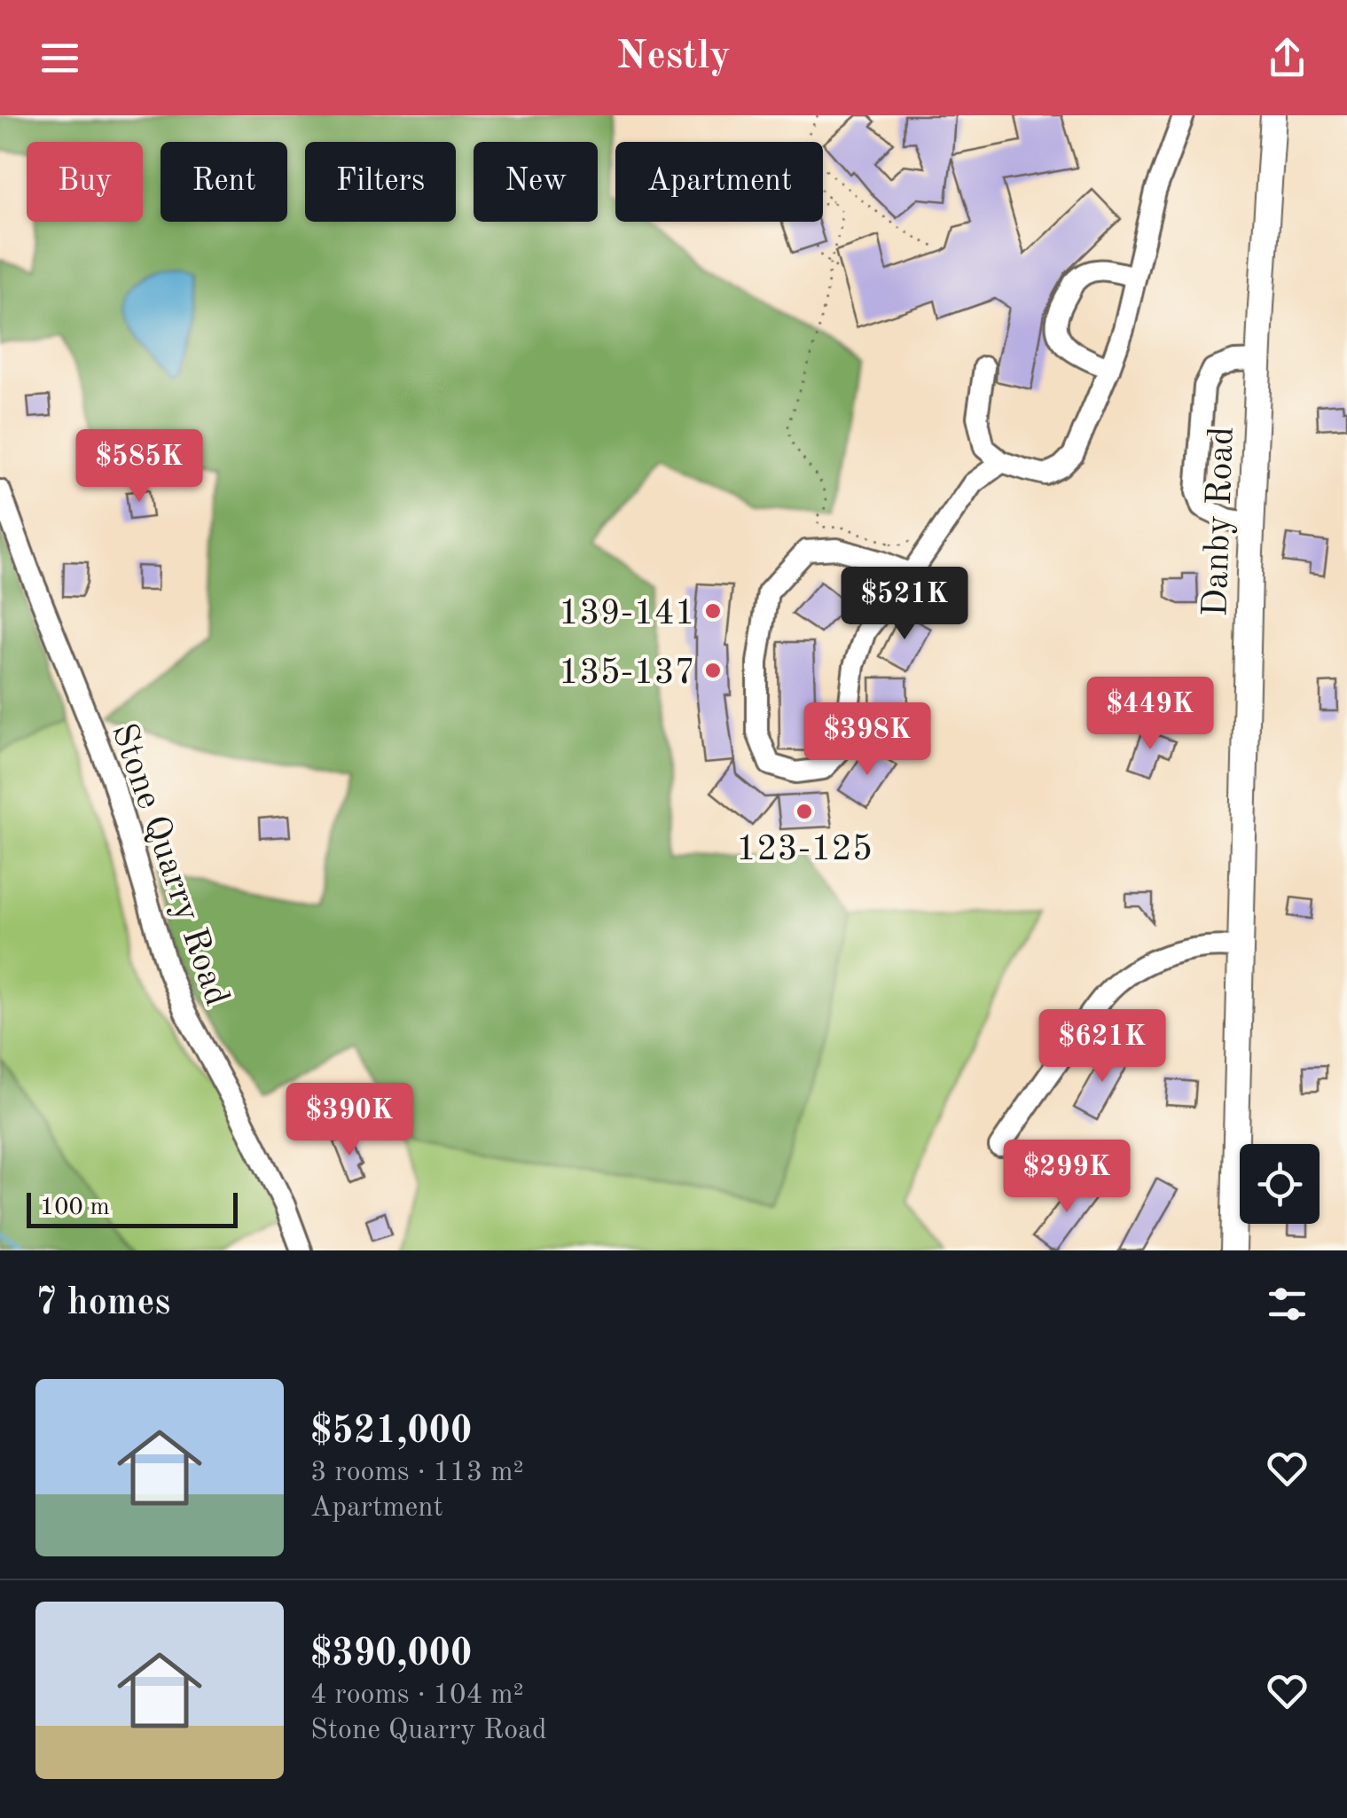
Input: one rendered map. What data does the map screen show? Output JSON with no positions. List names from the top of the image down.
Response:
{
  "streets": {
    "main road": ["Danby Road"],
    "street": ["Stone Quarry Road"]
  },
  "places": ["139-141", "135-137", "123-125"],
  "scale_bar": "100 m",
  "page": {
    "header": "Nestly",
    "chip": [
      "Buy",
      "Rent",
      "Filters",
      "New",
      "Apartment"
    ],
    "price": [
      "$585K",
      "$521K",
      "$449K",
      "$398K",
      "$621K",
      "$390K",
      "$299K"
    ],
    "scale": "100 m",
    "heading": "7 homes",
    "list": [
      {
        "name": "$521,000",
        "note": "3 rooms · 113 m² · Apartment"
      },
      {
        "name": "$390,000",
        "note": "4 rooms · 104 m² · Stone Quarry Road"
      }
    ]
  }
}
